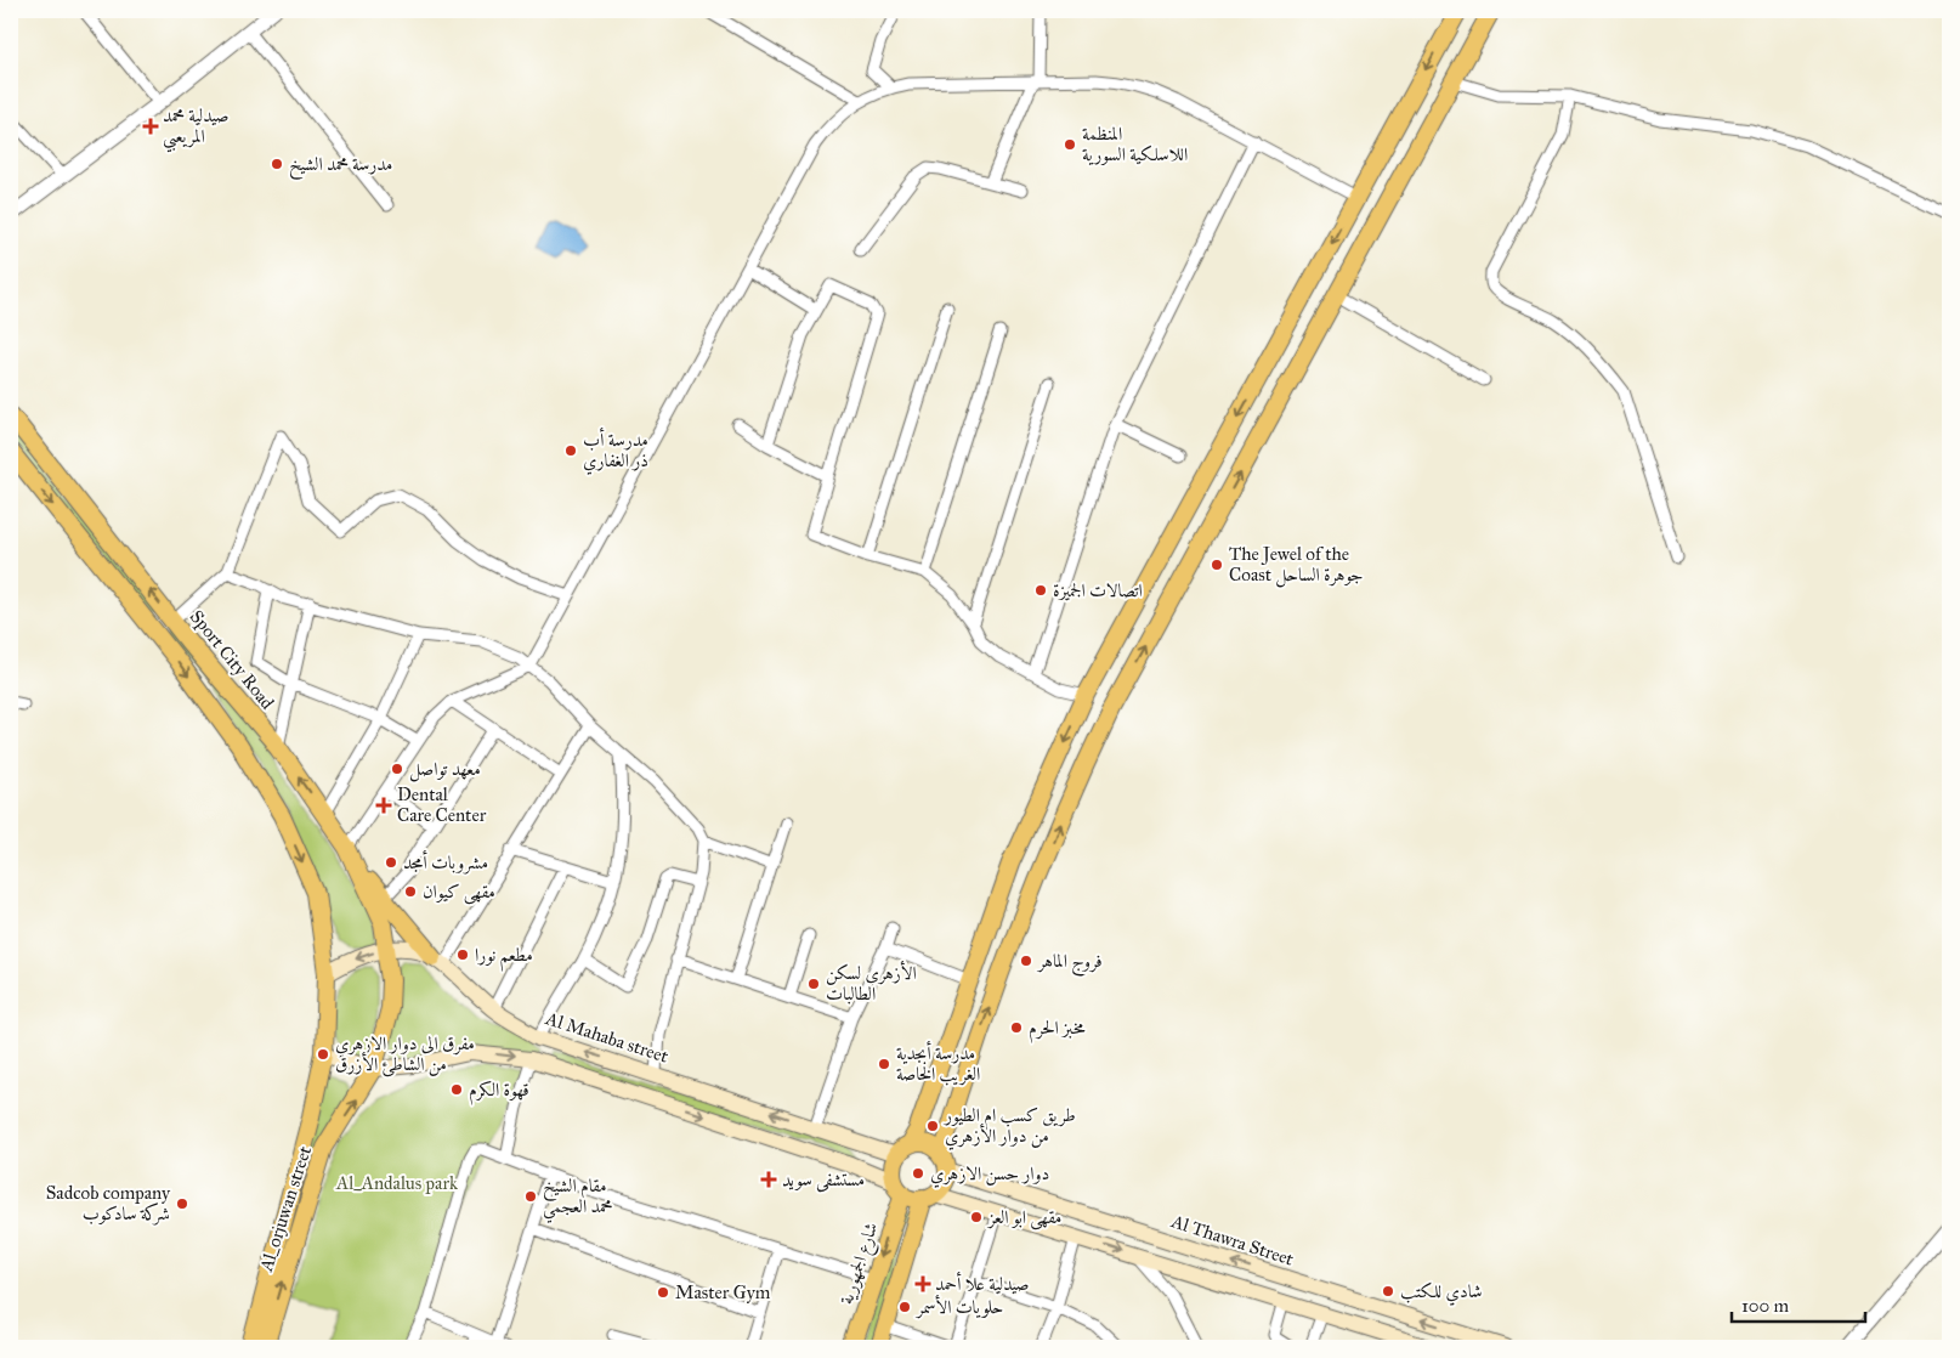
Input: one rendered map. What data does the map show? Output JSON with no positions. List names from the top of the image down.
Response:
{
  "streets": {
    "main road": [
      "Sport City Road",
      "Al Mahaba street",
      "Al_orjuwan street",
      "Al Thawra Street",
      "شارع الجمهورية"
    ]
  },
  "crossings": [
    ["Sport City Road", "Al Mahaba street"],
    ["Sport City Road", "Al_orjuwan street"],
    ["Al Mahaba street", "Al_orjuwan street"],
    ["Al Mahaba street", "Al Thawra Street"],
    ["Al Mahaba street", "شارع الجمهورية"],
    ["Al Thawra Street", "شارع الجمهورية"]
  ],
  "parks": ["Al_Andalus park"],
  "places": {
    "health": [
      "صيدلية محمد المريعبي",
      "Dental Care Center",
      "مستشفى سويد",
      "صيدلية علا أحمد"
    ],
    "other": [
      "المنظمة اللاسلكية السورية",
      "مدرسة محمد الشيخ",
      "مدرسة أب ذر الغفاري",
      "The Jewel of the Coast جوهرة الساحل",
      "اتصالات الجميزة",
      "معهد تواصل",
      "مشروبات أمجد",
      "مقهى كيوان",
      "مطعم نورا",
      "فروج الماهر",
      "الأزهري لسكن الطالبات",
      "مخبز الحرم",
      "مفرق الى دوار الازهري من الشاطئ الأزرق",
      "مدرسة أبجدية الغريب الخاصة",
      "قهوة الكرم",
      "طريق كسب ام الطيور من دوار الأزهري",
      "دوار حسن الازهري",
      "مقام الشيخ محمد العجمي",
      "Sadcob company شركة سادكوب",
      "مقهى ابو العز",
      "شادي للكتب",
      "Master Gym",
      "حلويات الأسمر"
    ]
  },
  "scale_bar": "100 m"
}
